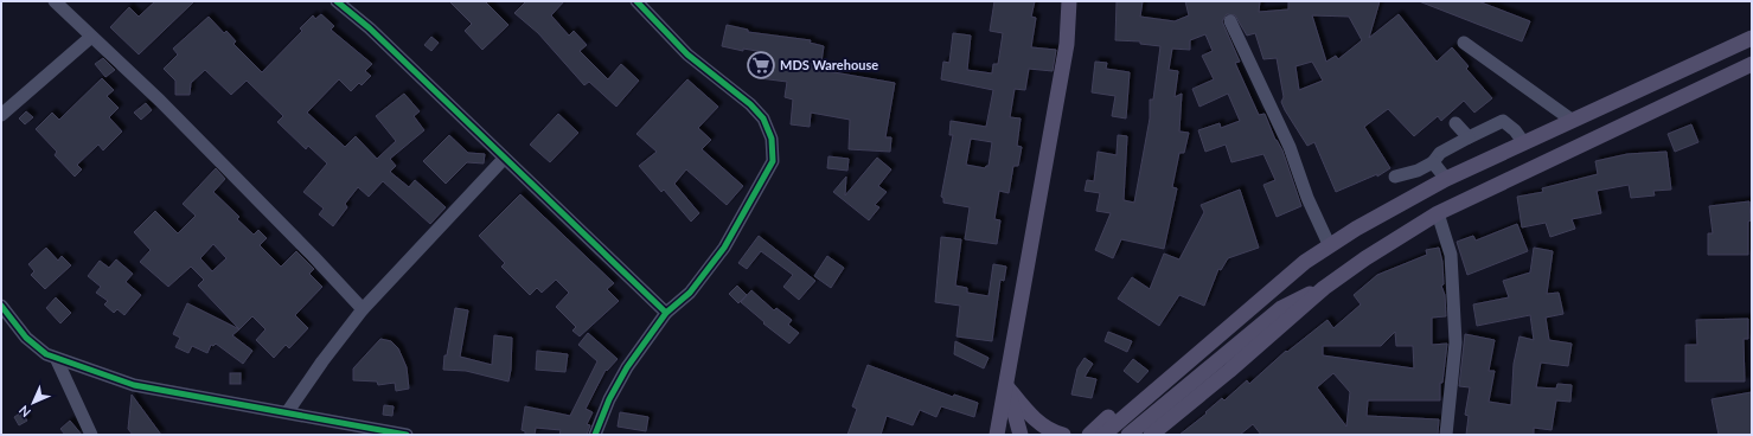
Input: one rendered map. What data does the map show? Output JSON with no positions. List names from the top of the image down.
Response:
{
  "places": {
    "supermarket": ["MDS Warehouse"]
  },
  "north": "bottom left"
}
